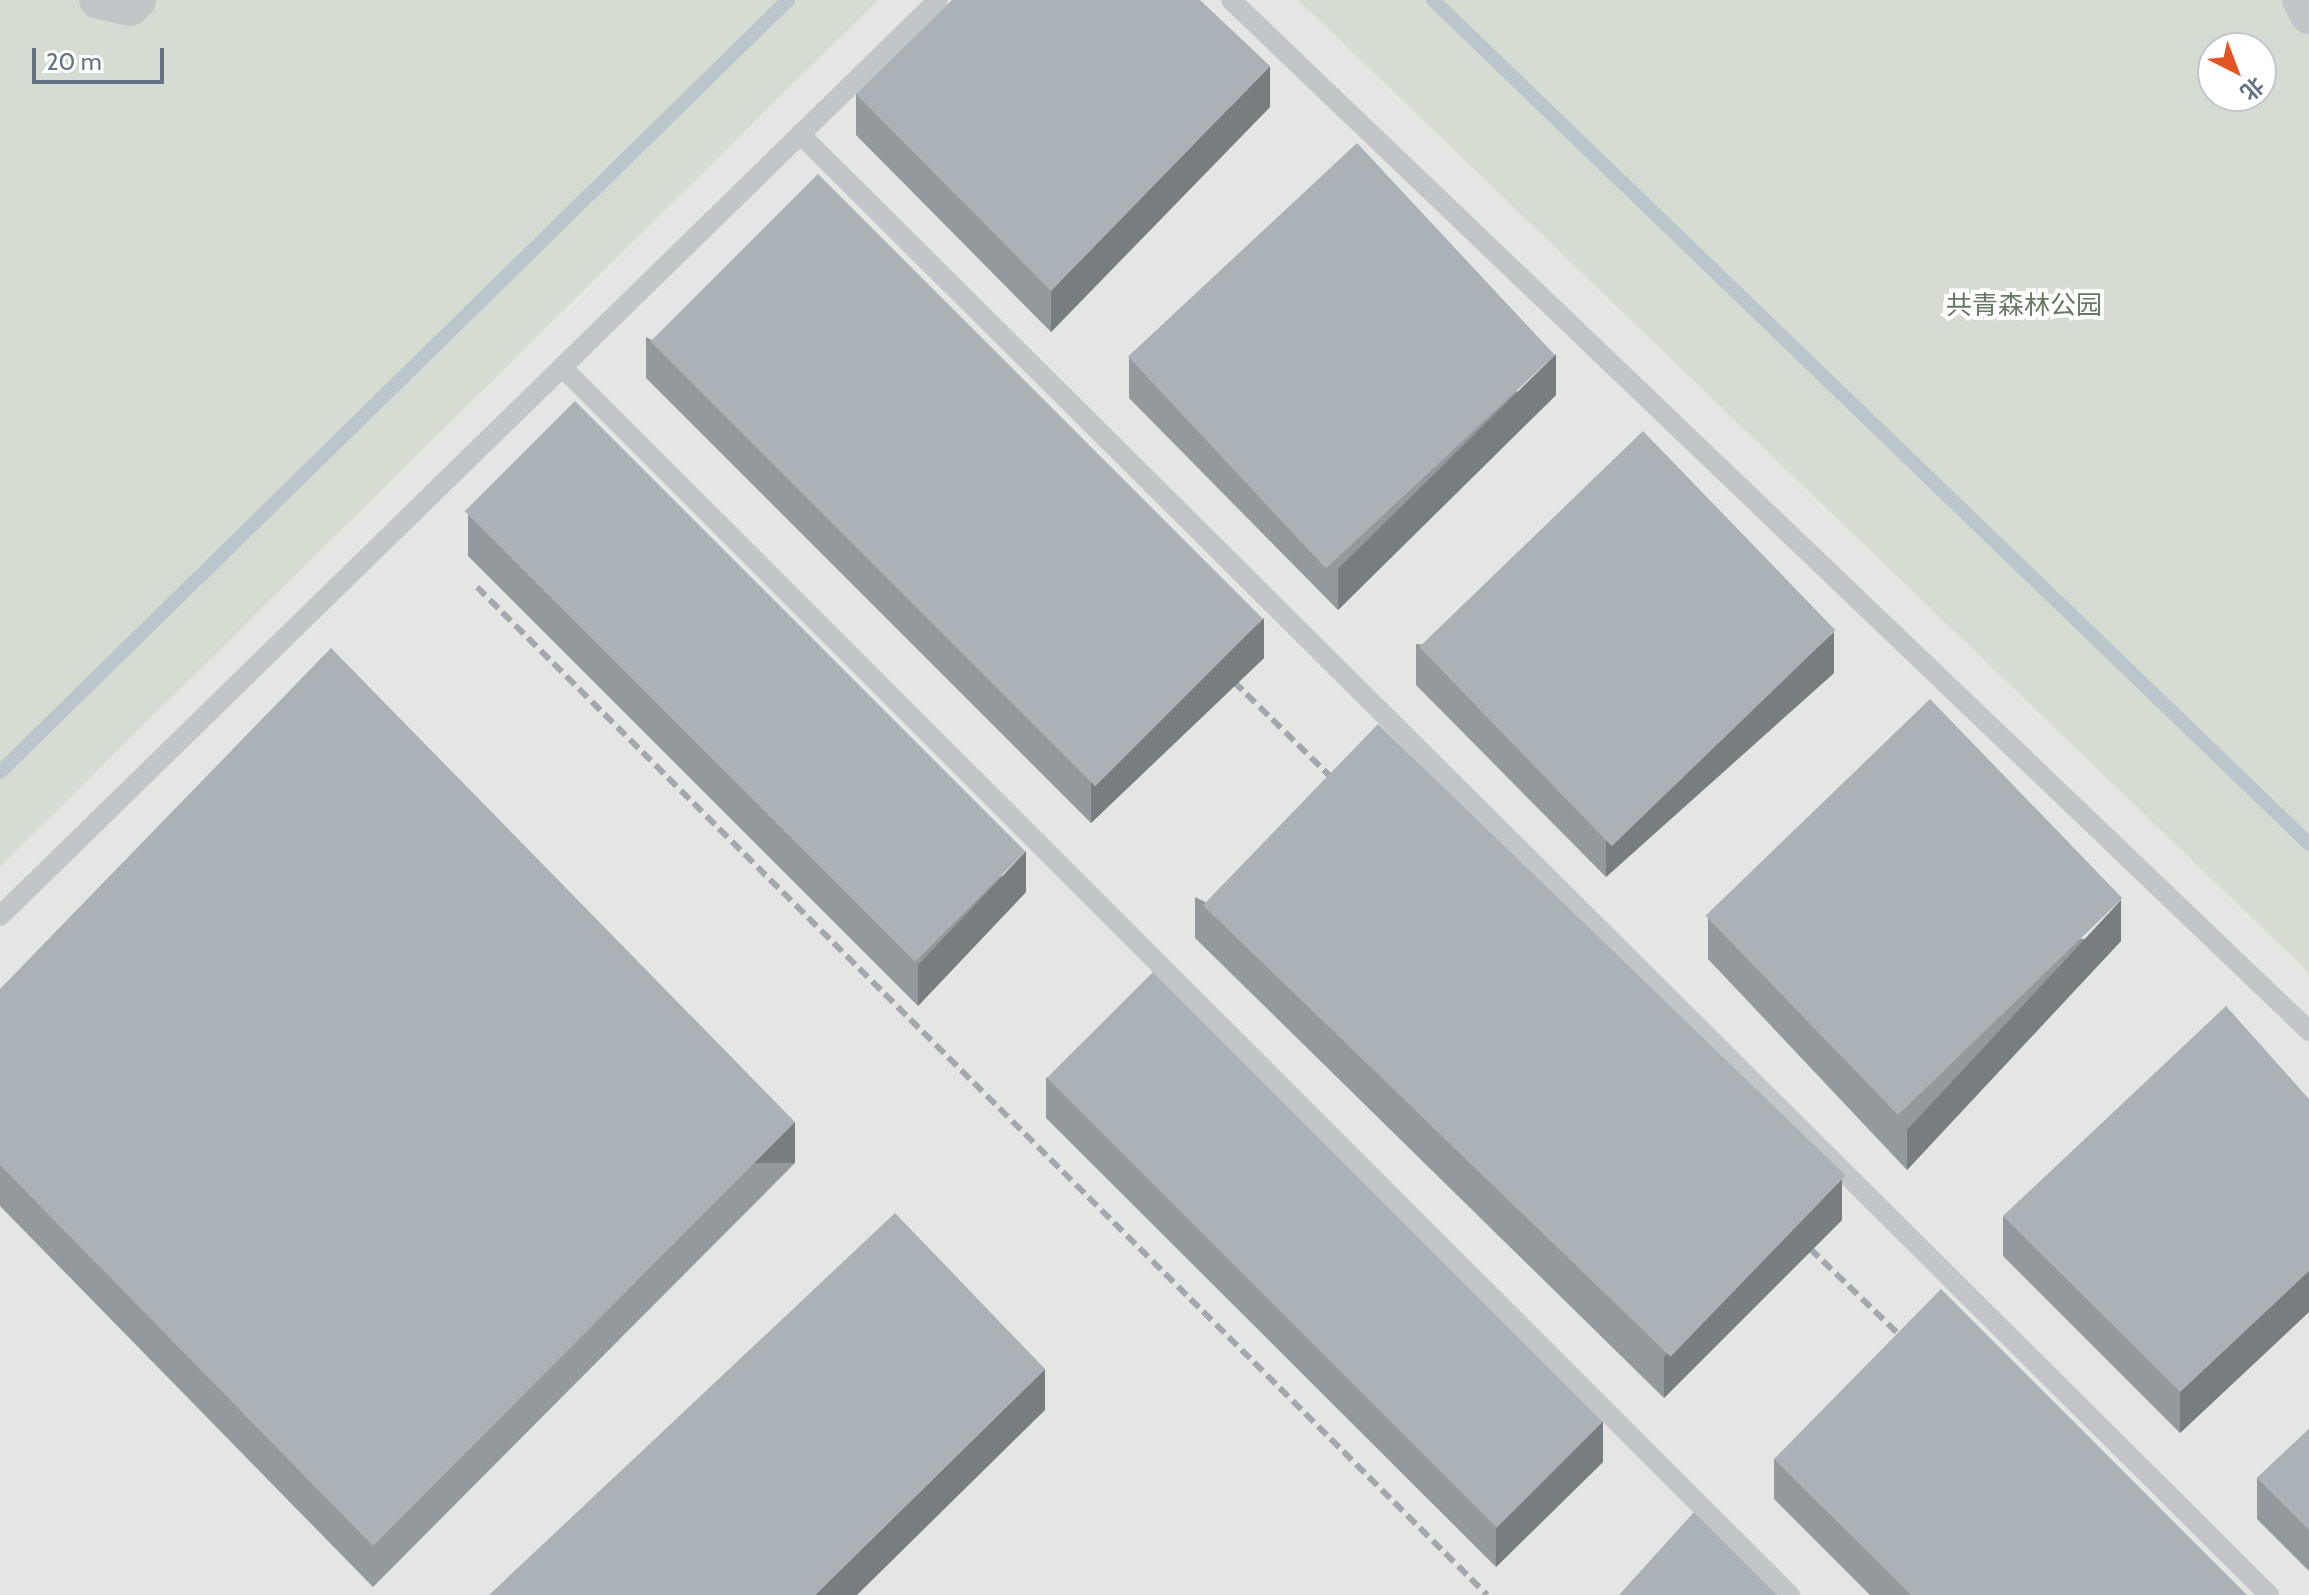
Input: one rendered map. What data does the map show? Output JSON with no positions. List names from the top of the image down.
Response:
{
  "parks": ["共青森林公园"],
  "scale_bar": "20 m",
  "north": "bottom right"
}
